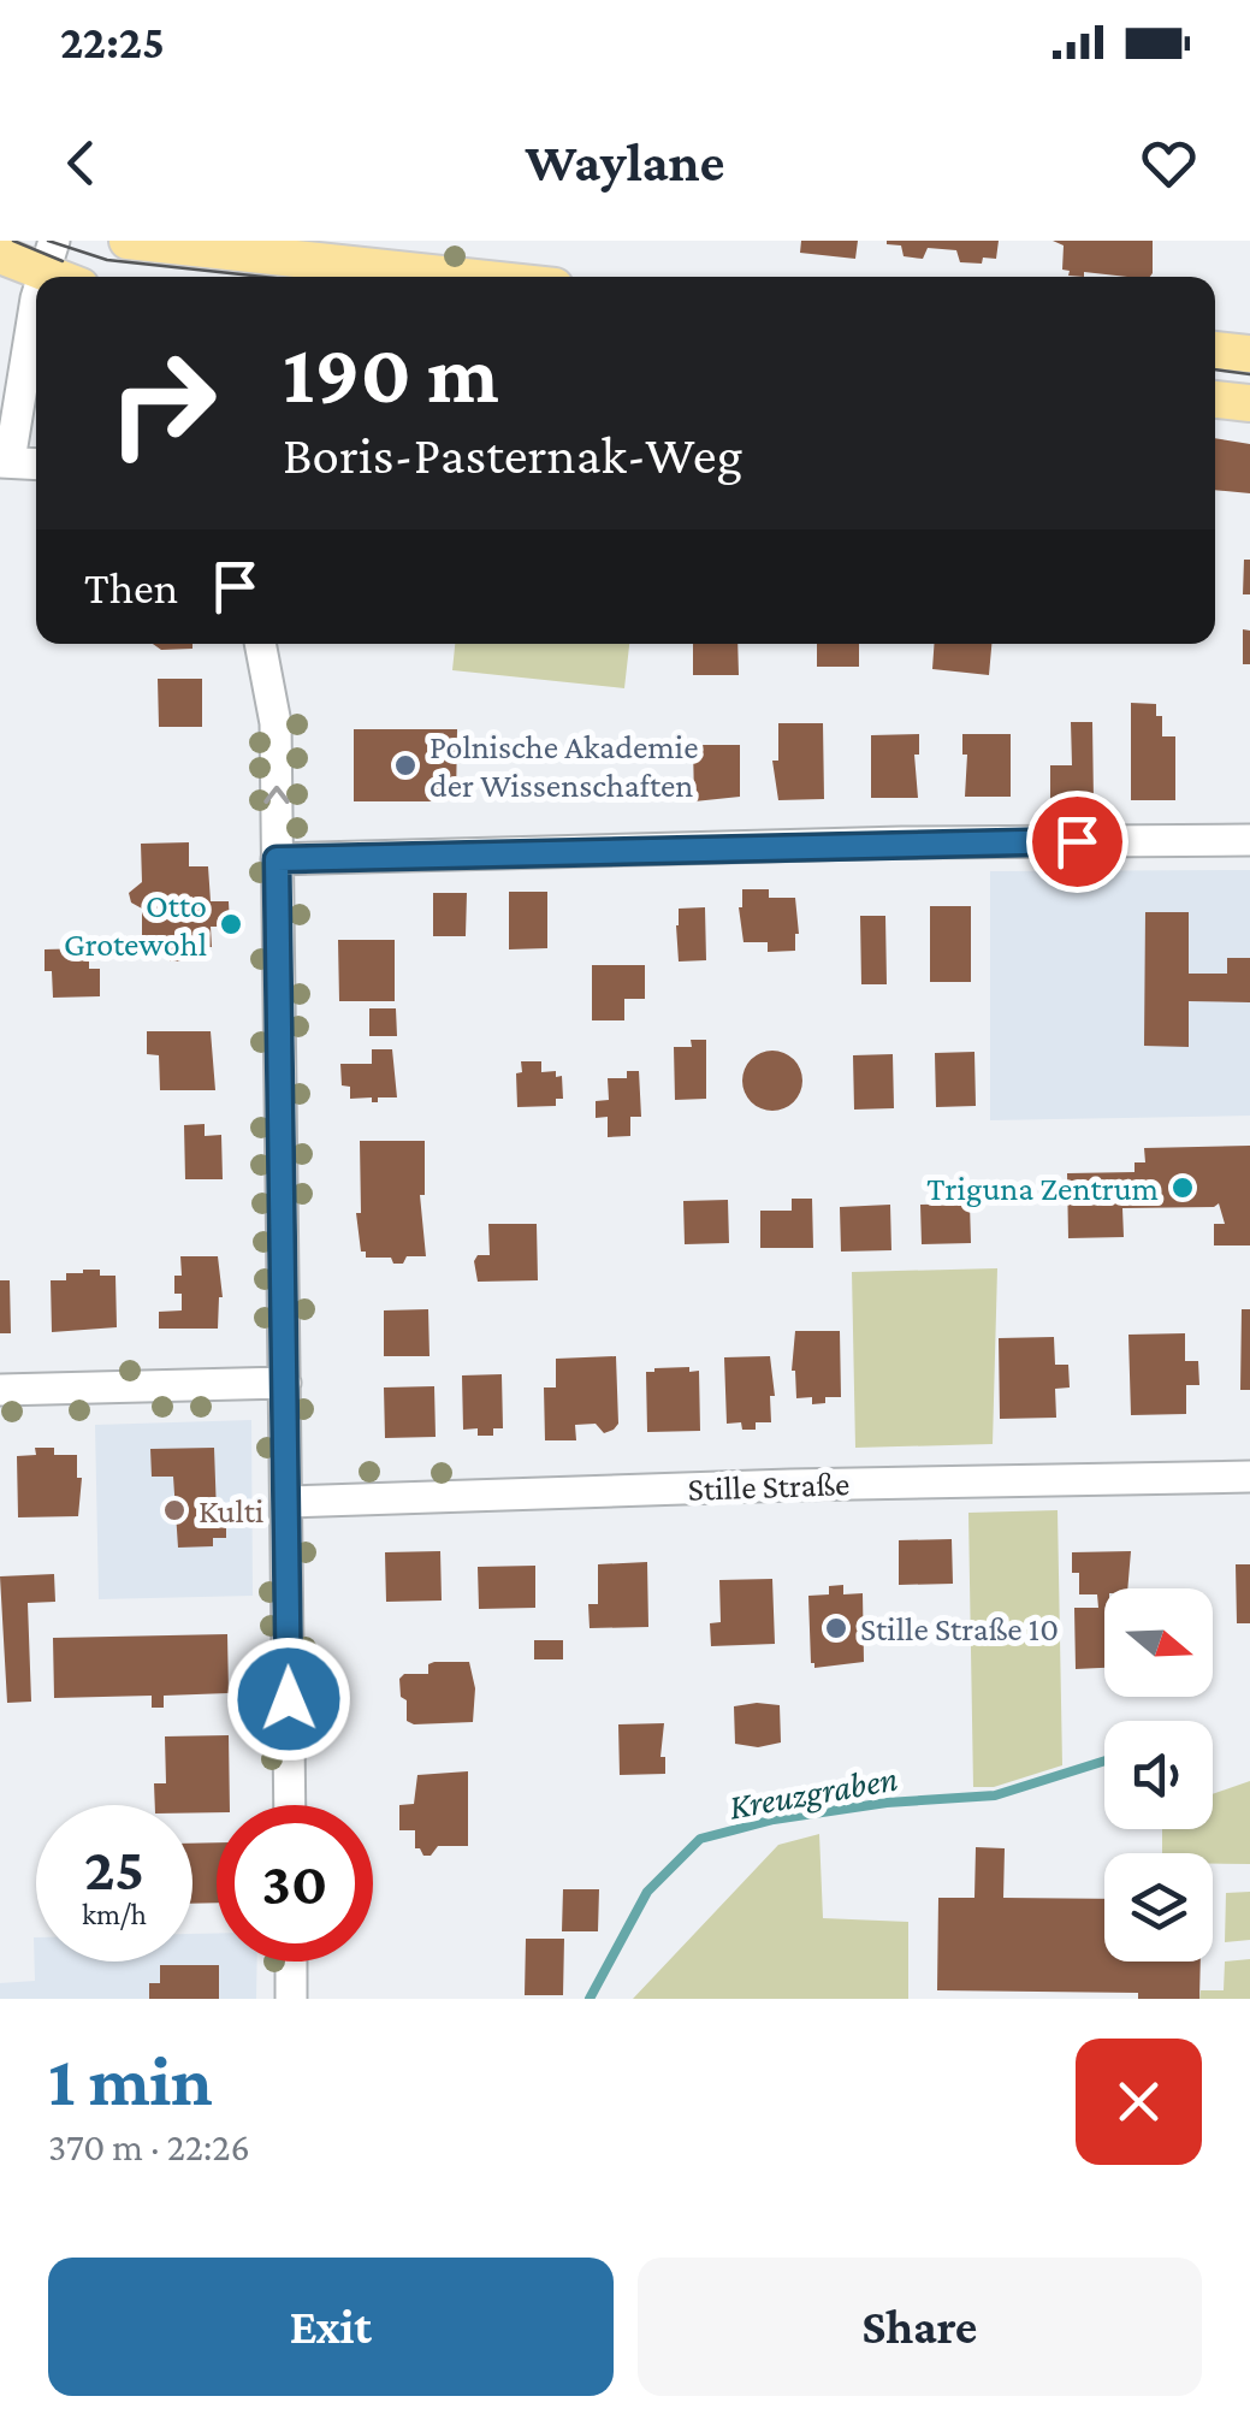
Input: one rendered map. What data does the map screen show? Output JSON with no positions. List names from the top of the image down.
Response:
{
  "streets": {
    "street": ["Stille Straße"]
  },
  "water": ["Kreuzgraben"],
  "places": [
    "Polnische Akademie der Wissenschaften",
    "Otto Grotewohl",
    "Triguna Zentrum",
    "Kulti",
    "Stille Straße 10"
  ],
  "north": "right",
  "page": {
    "status": "22:25",
    "header": "Waylane",
    "turn": ["190 m", "Boris-Pasternak-Weg"],
    "then": "Then",
    "speed": "25 km/h",
    "limit": "30",
    "heading": ["1 min", "370 m · 22:26"],
    "buttons": ["Exit", "Share"]
  }
}
